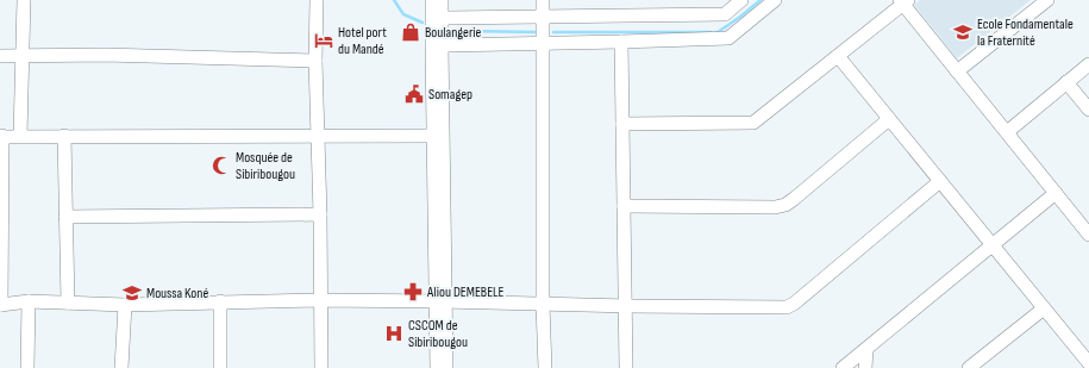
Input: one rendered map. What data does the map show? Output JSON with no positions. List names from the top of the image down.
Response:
{
  "places": {
    "shop": ["Boulangerie"],
    "school or university": ["Ecole Fondamentale la Fraternité", "Moussa Koné"],
    "hotel": ["Hotel port du Mandé"],
    "public building": ["Somagep"],
    "mosque": ["Mosquée de Sibiribougou"],
    "pharmacy": ["Aliou DEMEBELE"],
    "hospital": ["CSCOM de Sibiribougou"]
  }
}
